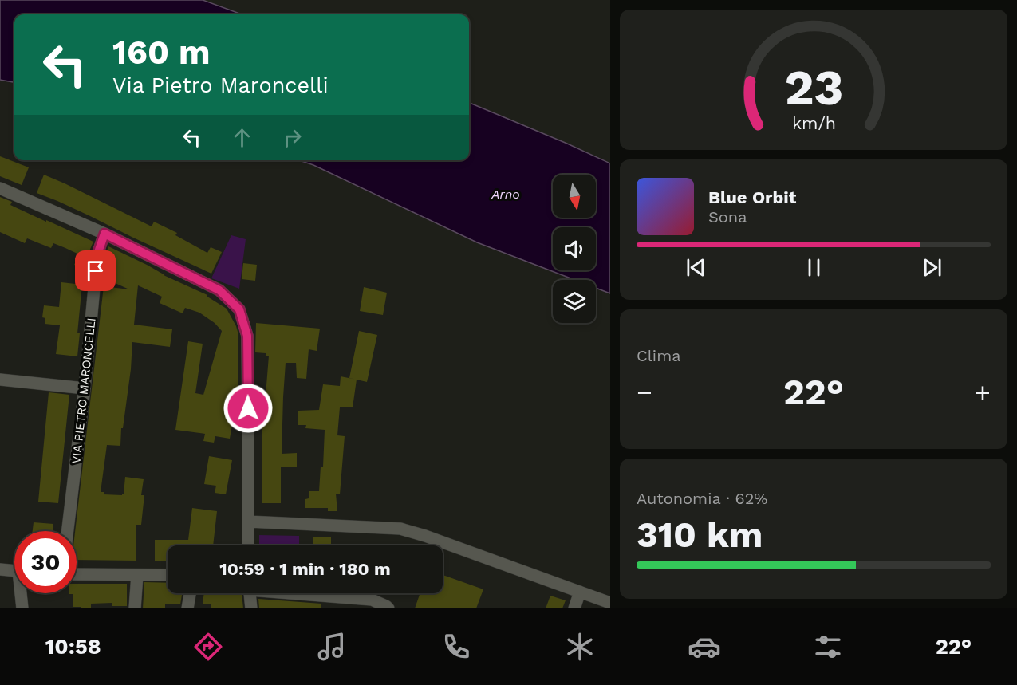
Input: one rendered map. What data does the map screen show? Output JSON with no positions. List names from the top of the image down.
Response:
{
  "streets": {
    "street": ["VIA PIETRO MARONCELLI"]
  },
  "water": ["Arno"],
  "north": "bottom",
  "page": {
    "turn": ["160 m", "Via Pietro Maroncelli"],
    "song": ["Blue Orbit", "Sona"],
    "tile": [
      "Clima",
      ["Autonomia · 62%", "310 km"]
    ],
    "heat": ["−", "22°", "+"],
    "limit": "30",
    "trip": "10:59 · 1 min · 180 m",
    "tabs": ["10:58", "22°"],
    "gauge": ["23", "km/h"]
  }
}
